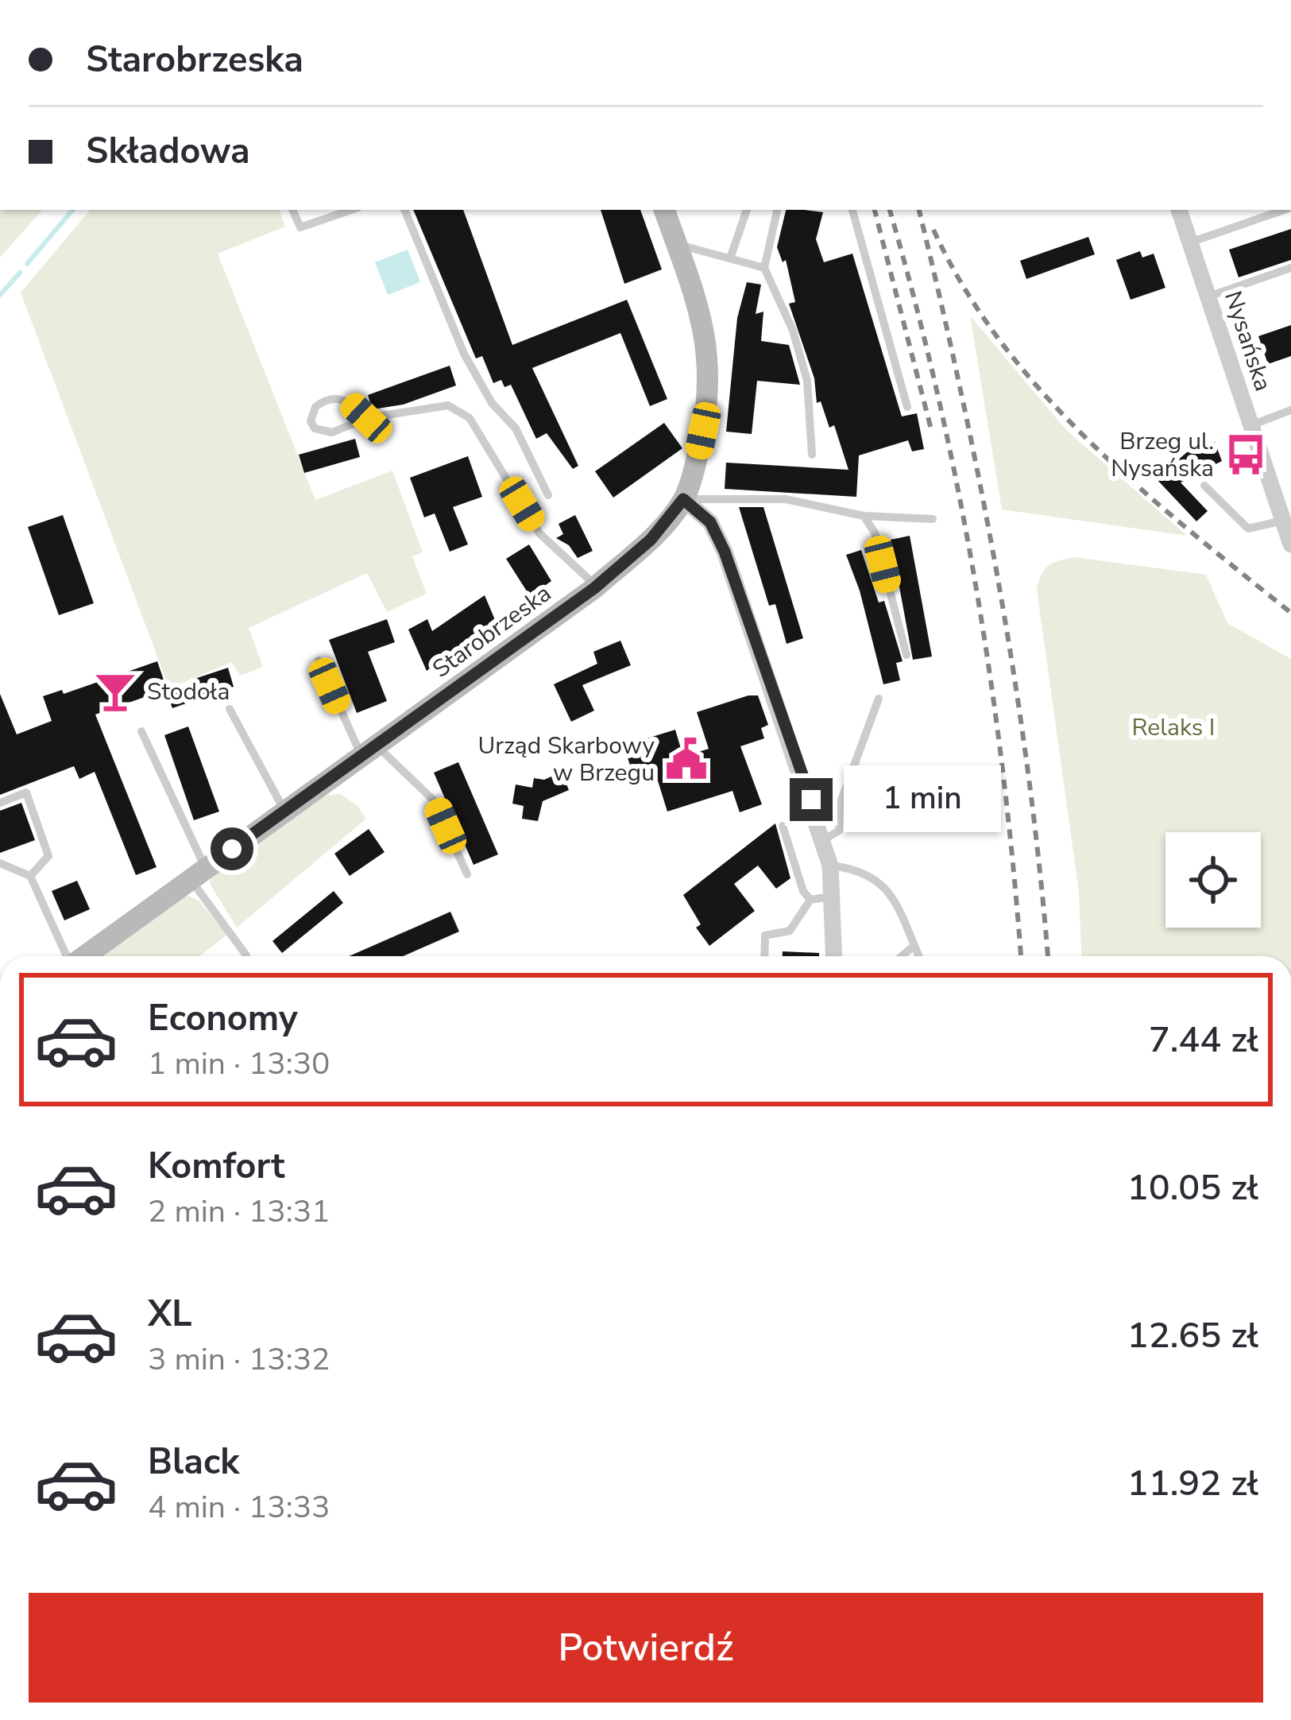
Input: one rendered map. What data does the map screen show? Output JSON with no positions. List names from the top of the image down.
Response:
{
  "streets": {
    "street": ["Nysańska", "Starobrzeska"]
  },
  "parks": ["Relaks I"],
  "places": {
    "bus stop": ["Brzeg ul. Nysańska"],
    "bar": ["Stodoła"],
    "public building": ["Urząd Skarbowy w Brzegu"]
  },
  "page": {
    "banner": ["Starobrzeska", "Składowa"],
    "bubble": "1 min",
    "list": [
      {
        "name": "Economy",
        "note": "1 min · 13:30",
        "value": "7.44 zł"
      },
      {
        "name": "Komfort",
        "note": "2 min · 13:31",
        "value": "10.05 zł"
      },
      {
        "name": "XL",
        "note": "3 min · 13:32",
        "value": "12.65 zł"
      },
      {
        "name": "Black",
        "note": "4 min · 13:33",
        "value": "11.92 zł"
      }
    ],
    "buttons": "Potwierdź"
  }
}
